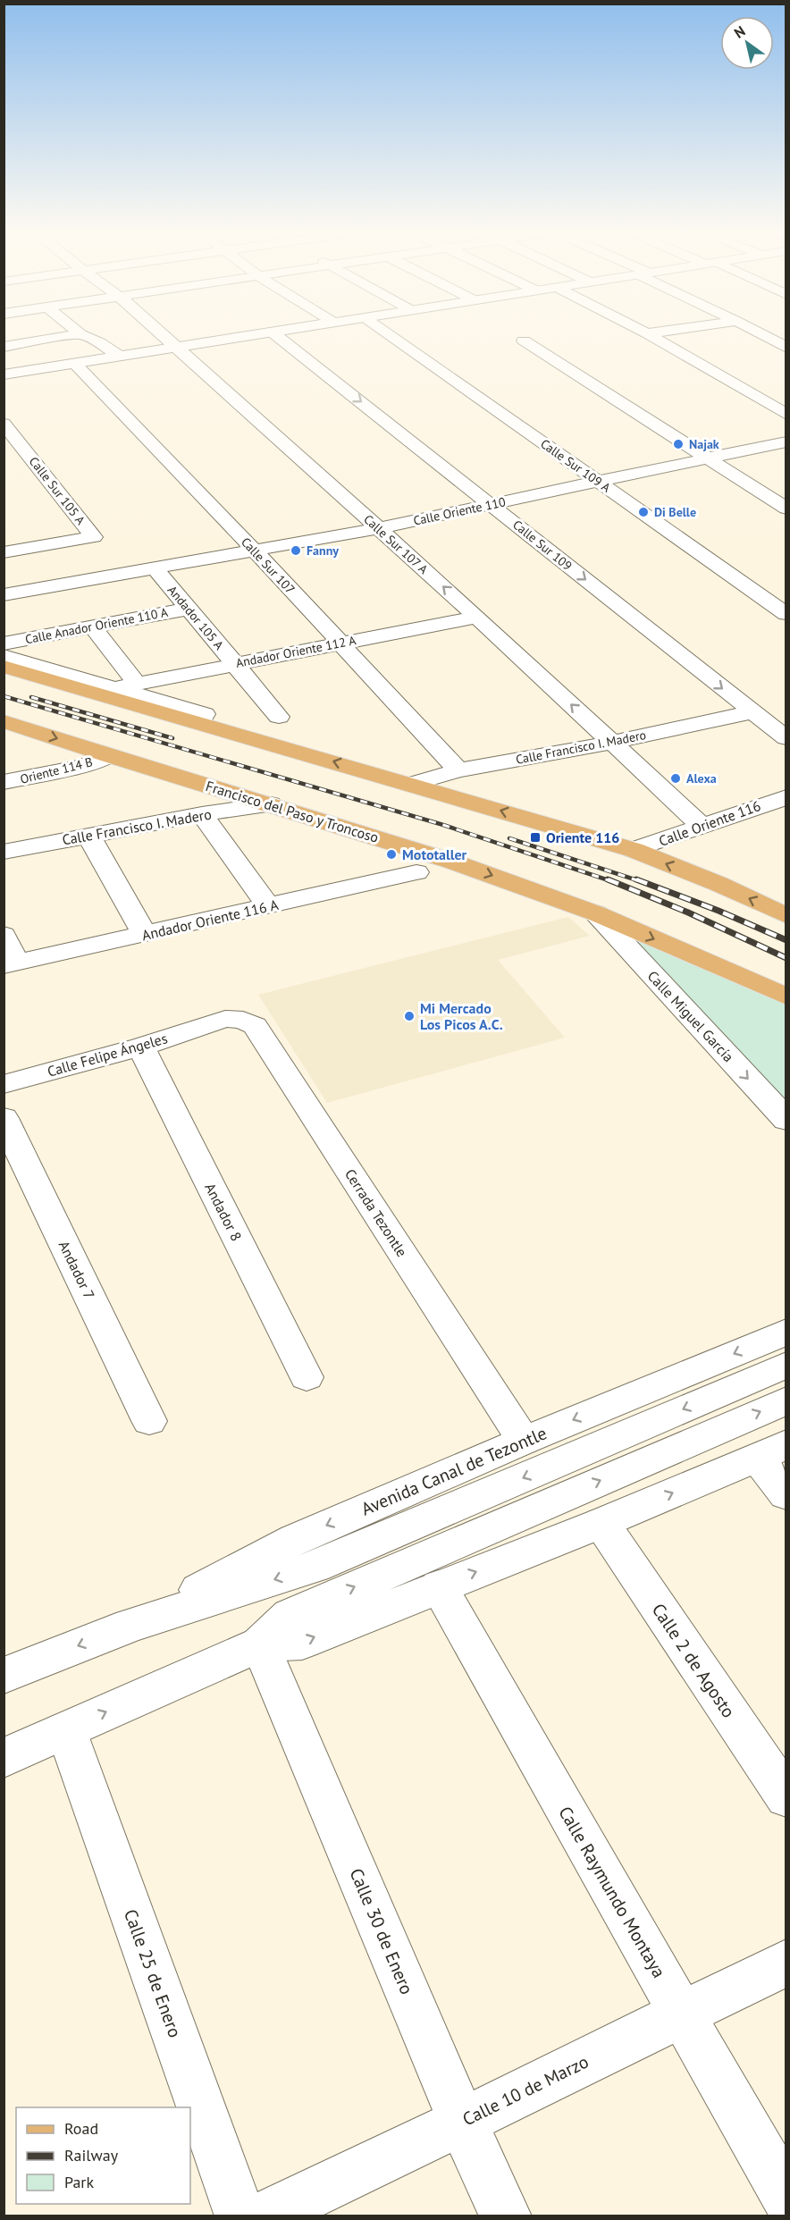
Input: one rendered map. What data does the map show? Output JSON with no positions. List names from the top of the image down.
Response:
{
  "streets": {
    "main road": ["Francisco del Paso y Troncoso"],
    "street": [
      "Calle Sur 109 A",
      "Calle Sur 105 A",
      "Calle Oriente 110",
      "Calle Sur 107 A",
      "Calle Sur 109",
      "Calle Sur 107",
      "Andador 105 A",
      "Calle Anador Oriente 110 A",
      "Andador Oriente 112 A",
      "Calle Francisco I. Madero",
      "Oriente 114 B",
      "Calle Oriente 116",
      "Andador Oriente 116 A",
      "Calle Miguel García",
      "Calle Felipe Ángeles",
      "Andador 8",
      "Cerrada Tezontle",
      "Andador 7",
      "Avenida Canal de Tezontle",
      "Calle 2 de Agosto",
      "Calle Raymundo Montaya",
      "Calle 30 de Enero",
      "Calle 25 de Enero",
      "Calle 10 de Marzo"
    ]
  },
  "crossings": [
    ["Calle Sur 109 A", "Calle Oriente 110"],
    ["Calle Oriente 110", "Calle Sur 107 A"],
    ["Calle Oriente 110", "Calle Sur 109"],
    ["Calle Oriente 110", "Calle Sur 107"],
    ["Calle Oriente 110", "Andador 105 A"],
    ["Calle Sur 107 A", "Andador Oriente 112 A"],
    ["Calle Sur 107 A", "Calle Francisco I. Madero"],
    ["Calle Sur 107 A", "Calle Oriente 116"],
    ["Calle Sur 109", "Calle Francisco I. Madero"],
    ["Calle Sur 107", "Andador Oriente 112 A"],
    ["Calle Sur 107", "Calle Francisco I. Madero"],
    ["Andador 105 A", "Calle Anador Oriente 110 A"],
    ["Andador 105 A", "Andador Oriente 112 A"],
    ["Calle Francisco I. Madero", "Francisco del Paso y Troncoso"],
    ["Oriente 114 B", "Francisco del Paso y Troncoso"],
    ["Francisco del Paso y Troncoso", "Calle Miguel García"],
    ["Calle Felipe Ángeles", "Andador 8"],
    ["Calle Felipe Ángeles", "Cerrada Tezontle"],
    ["Cerrada Tezontle", "Avenida Canal de Tezontle"],
    ["Calle Raymundo Montaya", "Calle 10 de Marzo"],
    ["Calle 30 de Enero", "Calle 10 de Marzo"]
  ],
  "one_way": ["Calle Miguel García"],
  "places": {
    "other": [
      "Najak",
      "Di Belle",
      "Fanny",
      "Alexa",
      "Mototaller",
      "Mi Mercado Los Picos A.C."
    ],
    "transit": ["Oriente 116"]
  },
  "legend": ["Road", "Railway", "Park"],
  "north": "top left"
}
